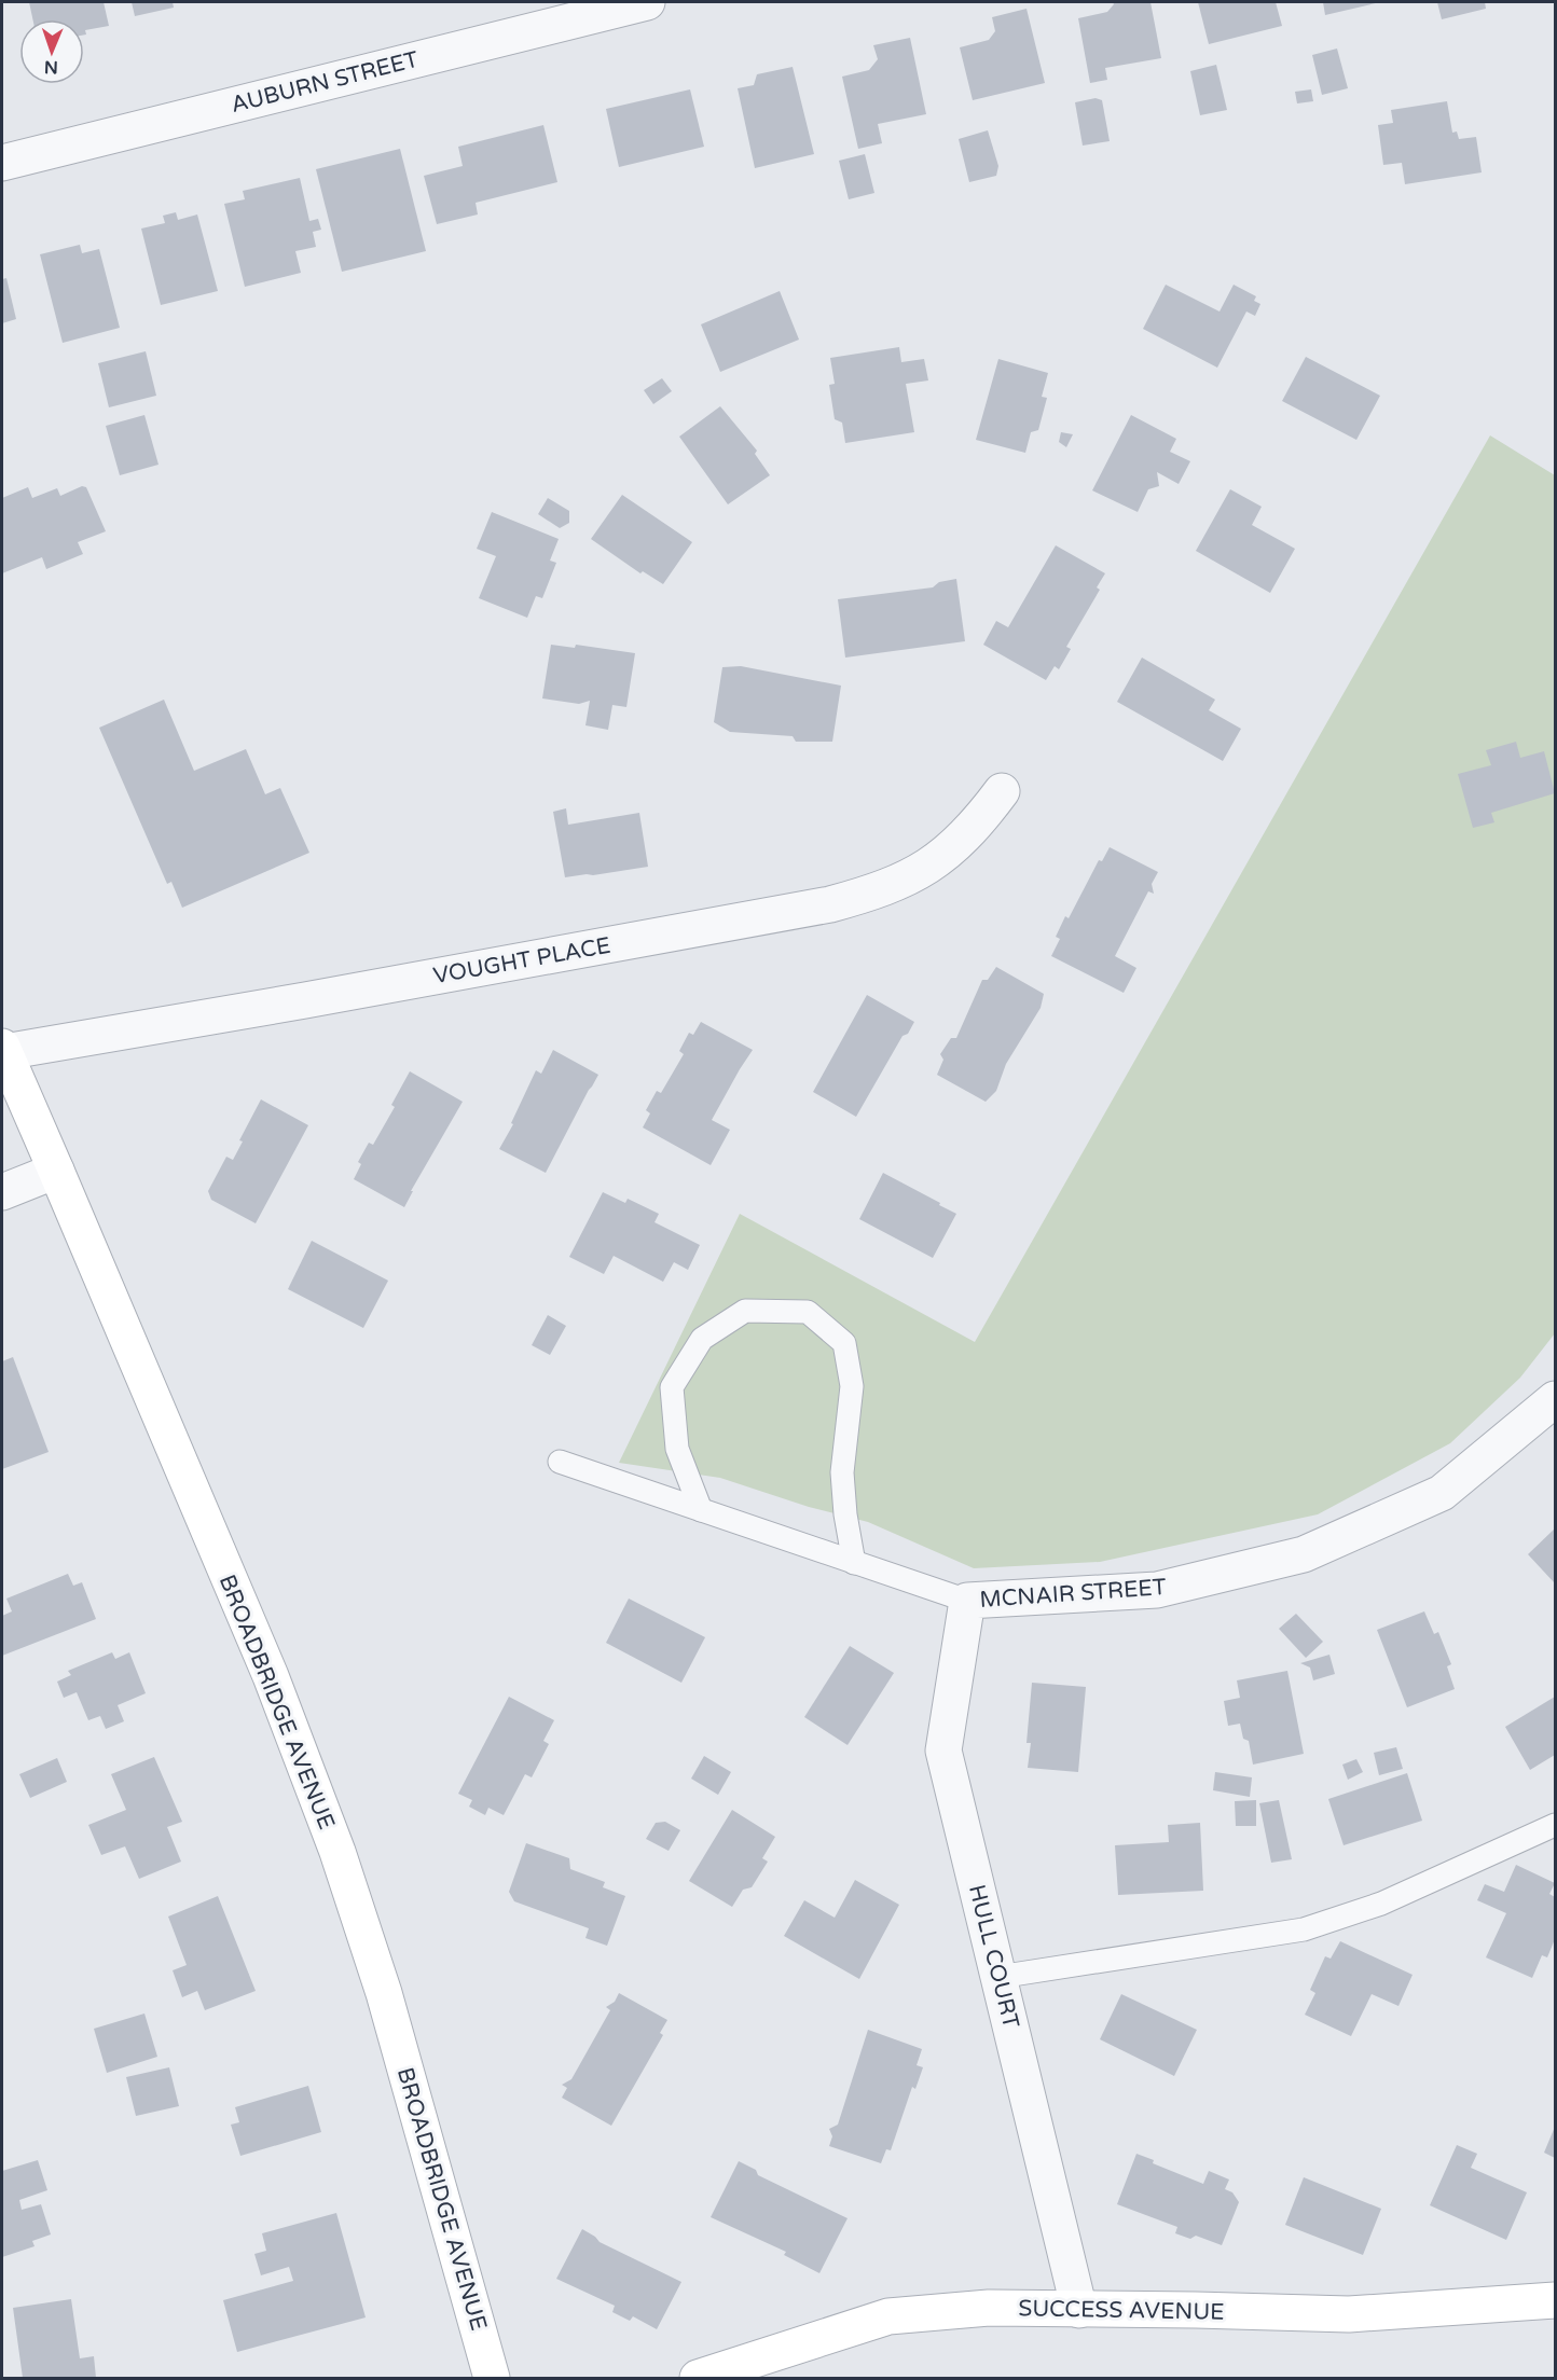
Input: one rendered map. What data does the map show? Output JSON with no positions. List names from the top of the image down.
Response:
{
  "streets": {
    "main road": ["BROADBRIDGE AVENUE", "SUCCESS AVENUE"],
    "street": [
      "AUBURN STREET",
      "VOUGHT PLACE",
      "MCNAIR STREET",
      "HULL COURT"
    ]
  },
  "crossings": [
    ["VOUGHT PLACE", "BROADBRIDGE AVENUE"],
    ["MCNAIR STREET", "HULL COURT"],
    ["HULL COURT", "SUCCESS AVENUE"]
  ],
  "north": "bottom"
}
